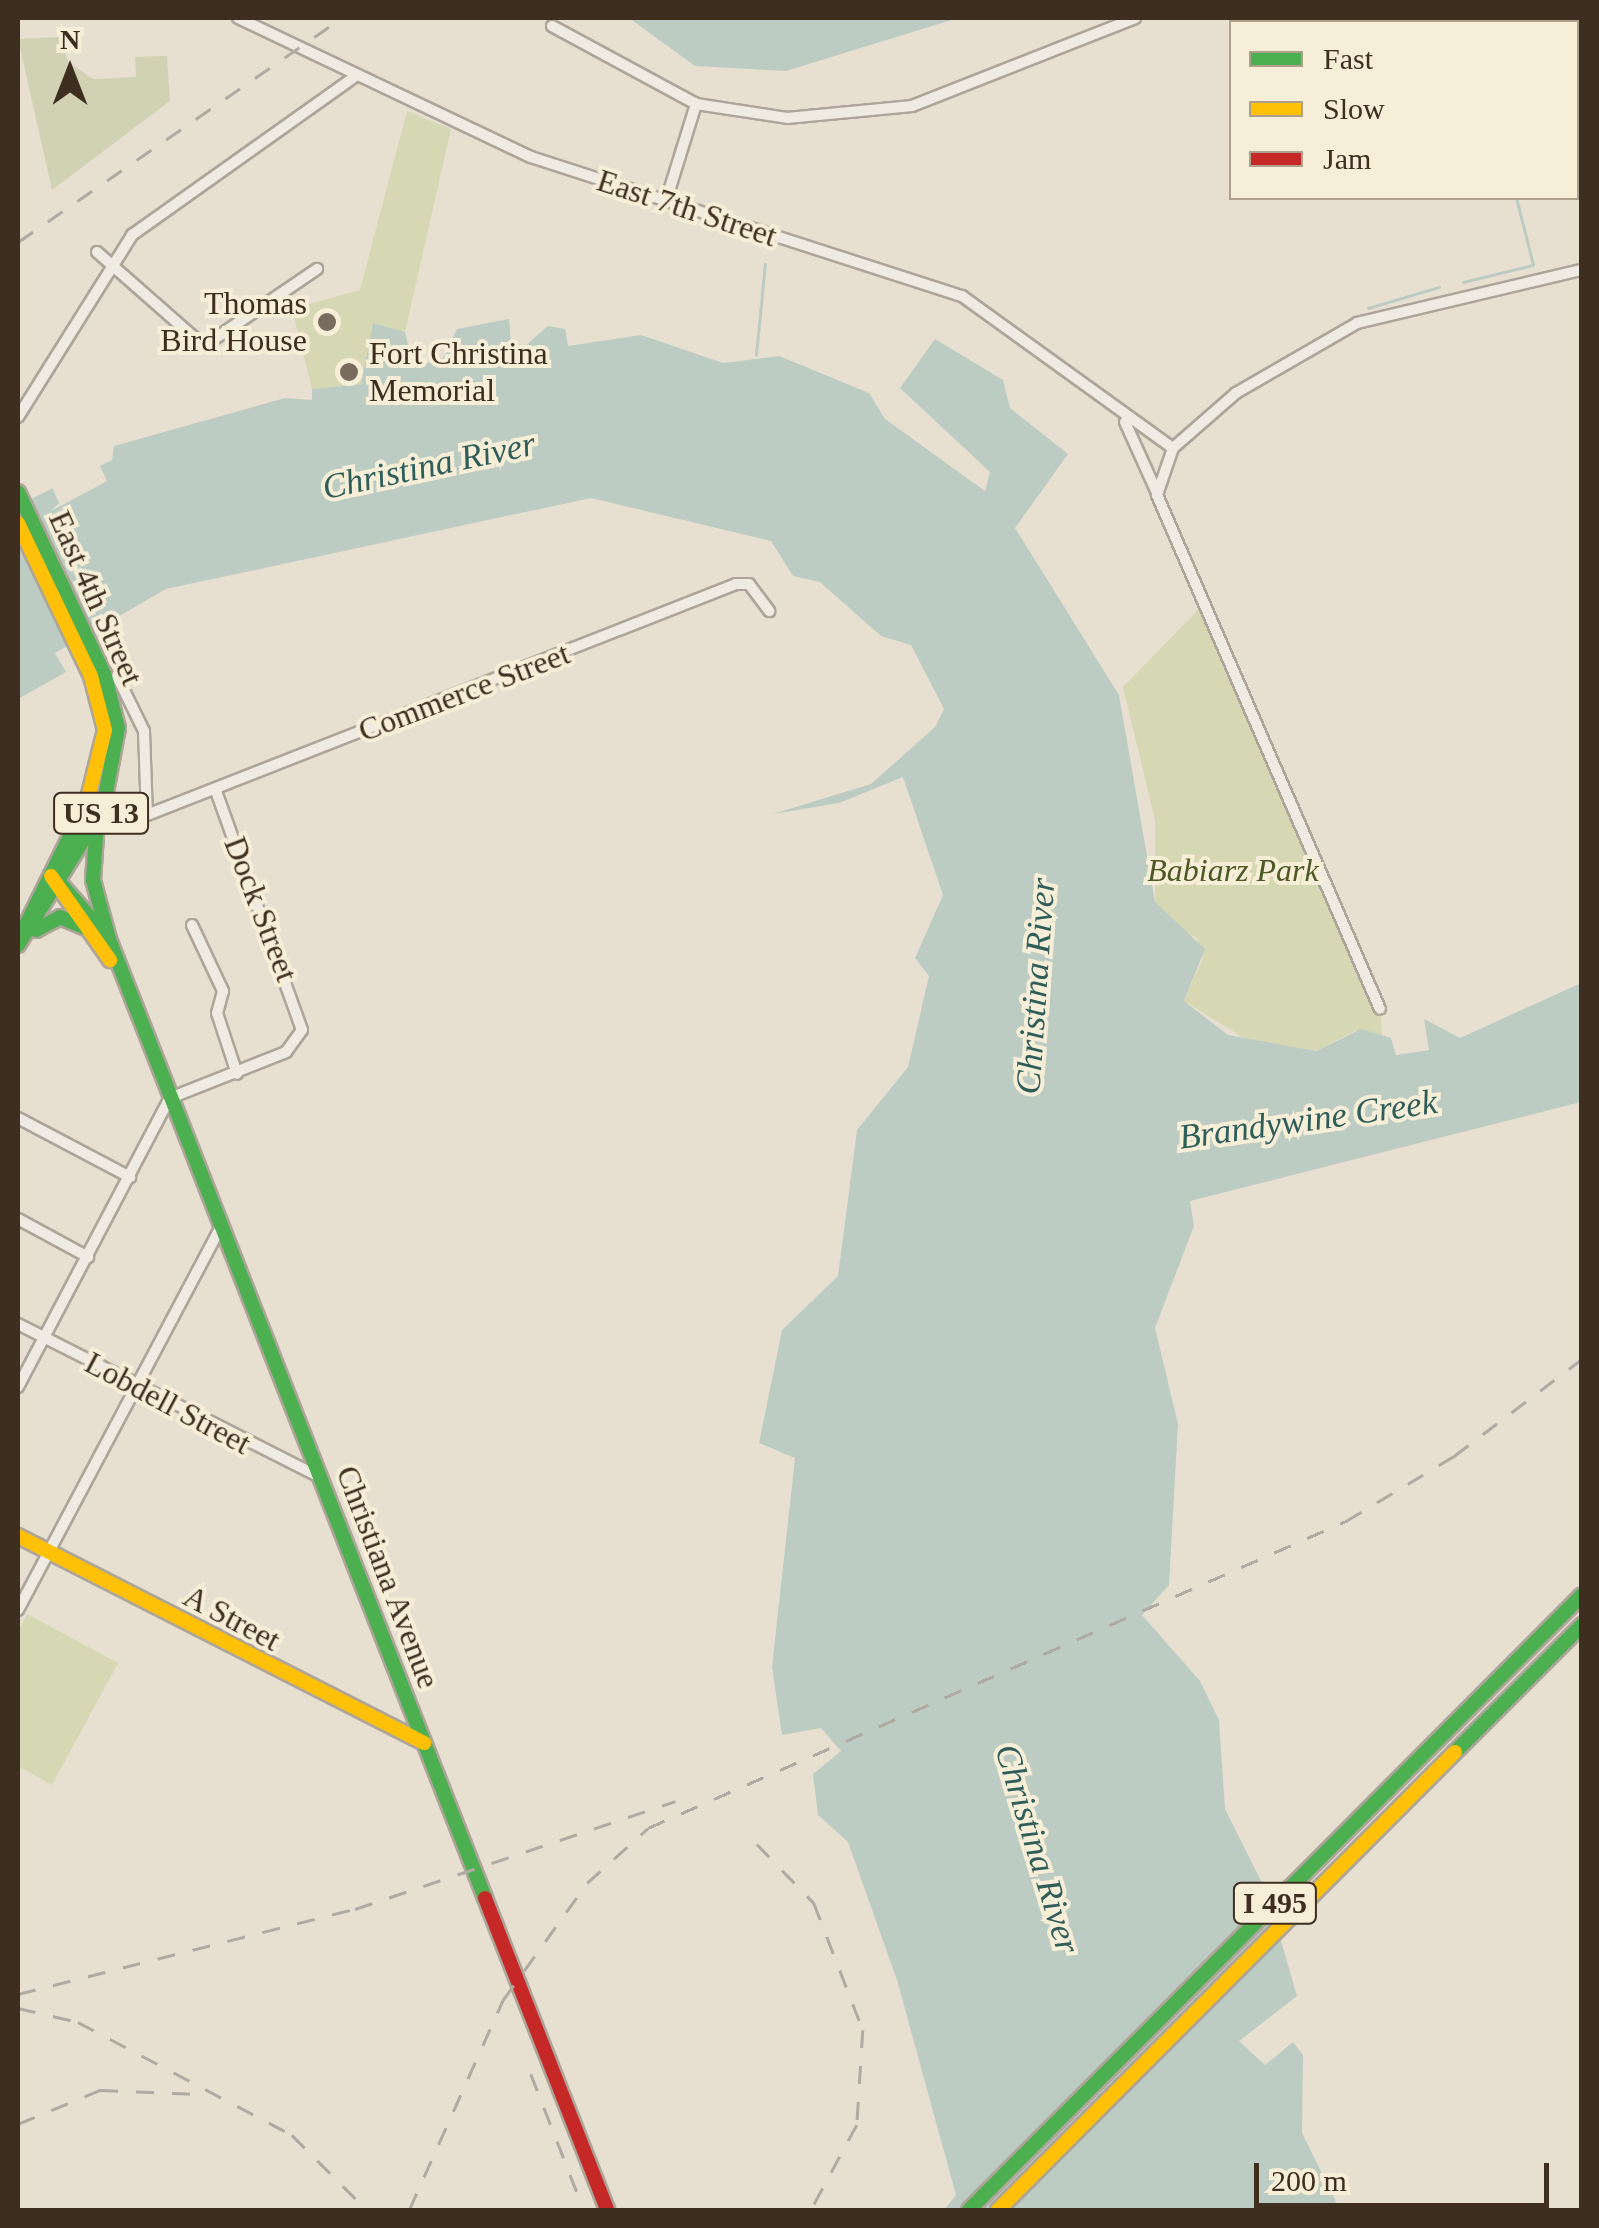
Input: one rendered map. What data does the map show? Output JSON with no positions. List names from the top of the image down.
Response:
{
  "streets": {
    "main road": [
      "East 4th Street",
      "US 13",
      "Christiana Avenue",
      "A Street",
      "I 495"
    ],
    "street": [
      "East 7th Street",
      "Commerce Street",
      "Dock Street",
      "Lobdell Street"
    ]
  },
  "crossings": [
    ["East 4th Street", "US 13"],
    ["Commerce Street", "Dock Street"],
    ["US 13", "Christiana Avenue"],
    ["Lobdell Street", "Christiana Avenue"],
    ["Christiana Avenue", "A Street"]
  ],
  "water": ["Christina River", "Brandywine Creek"],
  "parks": ["Babiarz Park"],
  "places": ["Thomas Bird House", "Fort Christina Memorial"],
  "legend": ["Fast", "Slow", "Jam"],
  "scale_bar": "200 m",
  "north": "top"
}
